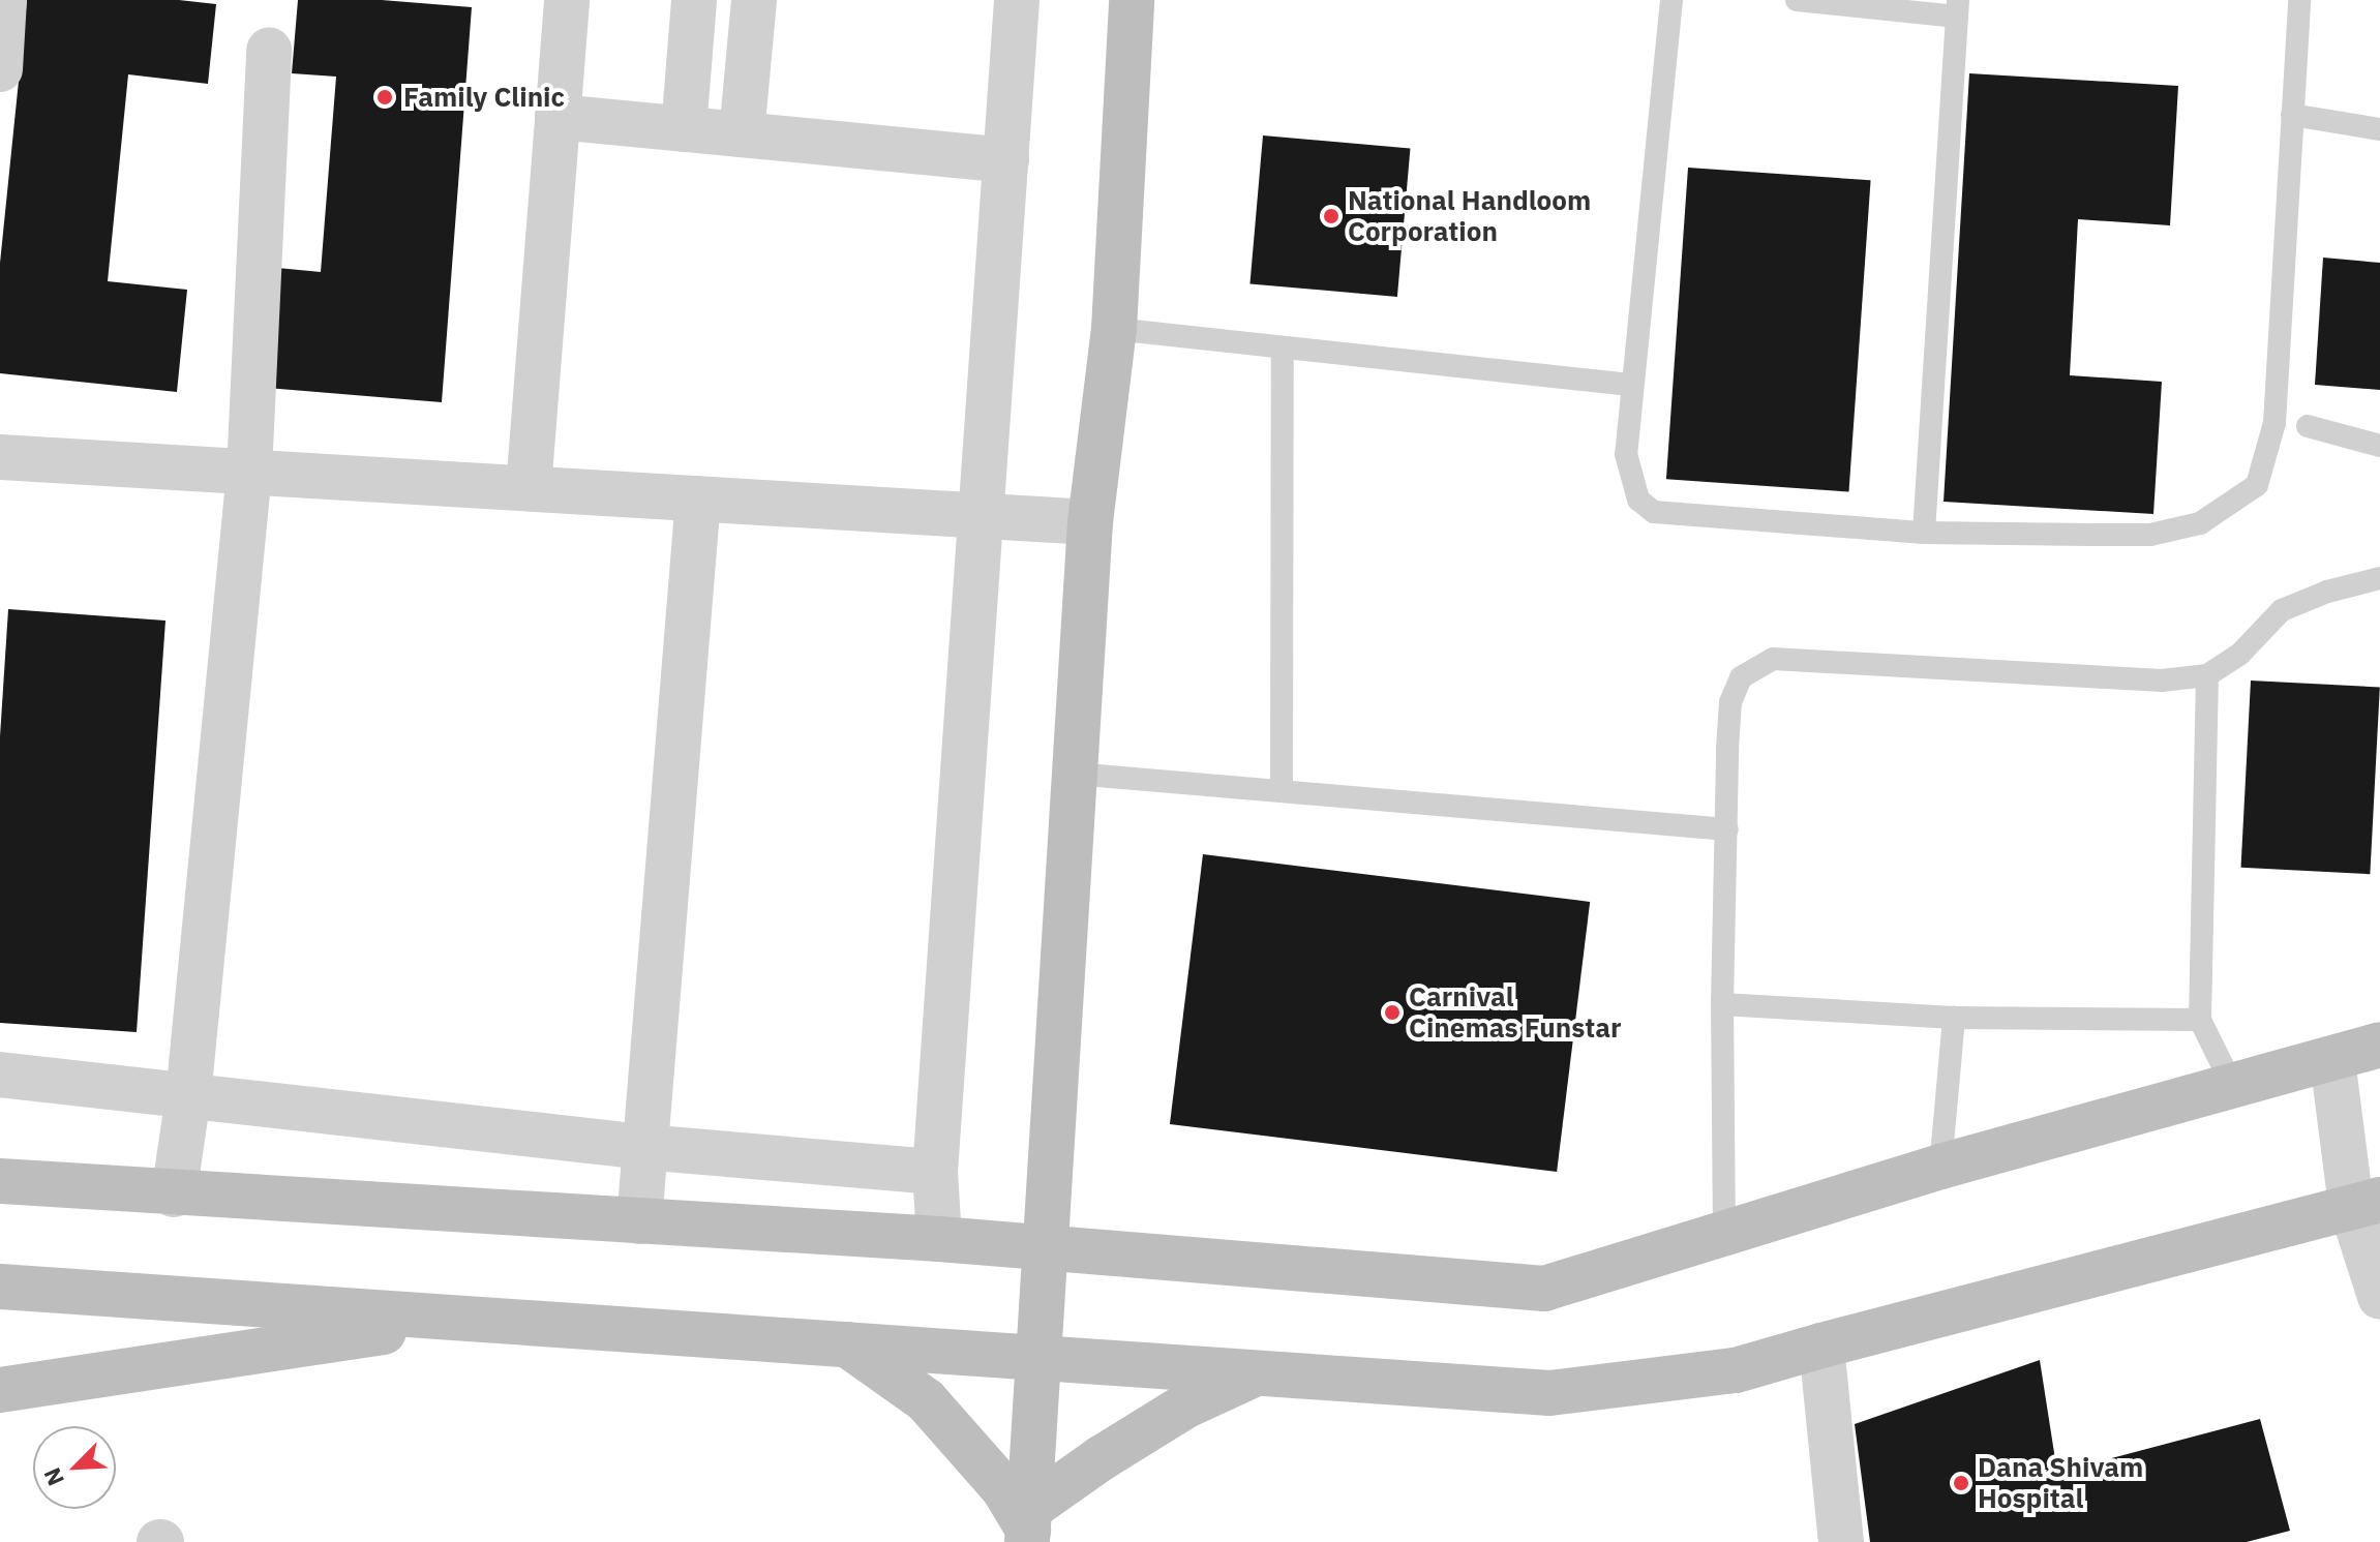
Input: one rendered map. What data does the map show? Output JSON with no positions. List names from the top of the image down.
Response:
{
  "places": [
    "Family Clinic",
    "National Handloom Corporation",
    "Carnival Cinemas Funstar",
    "Dana Shivam Hospital"
  ],
  "north": "bottom left"
}
